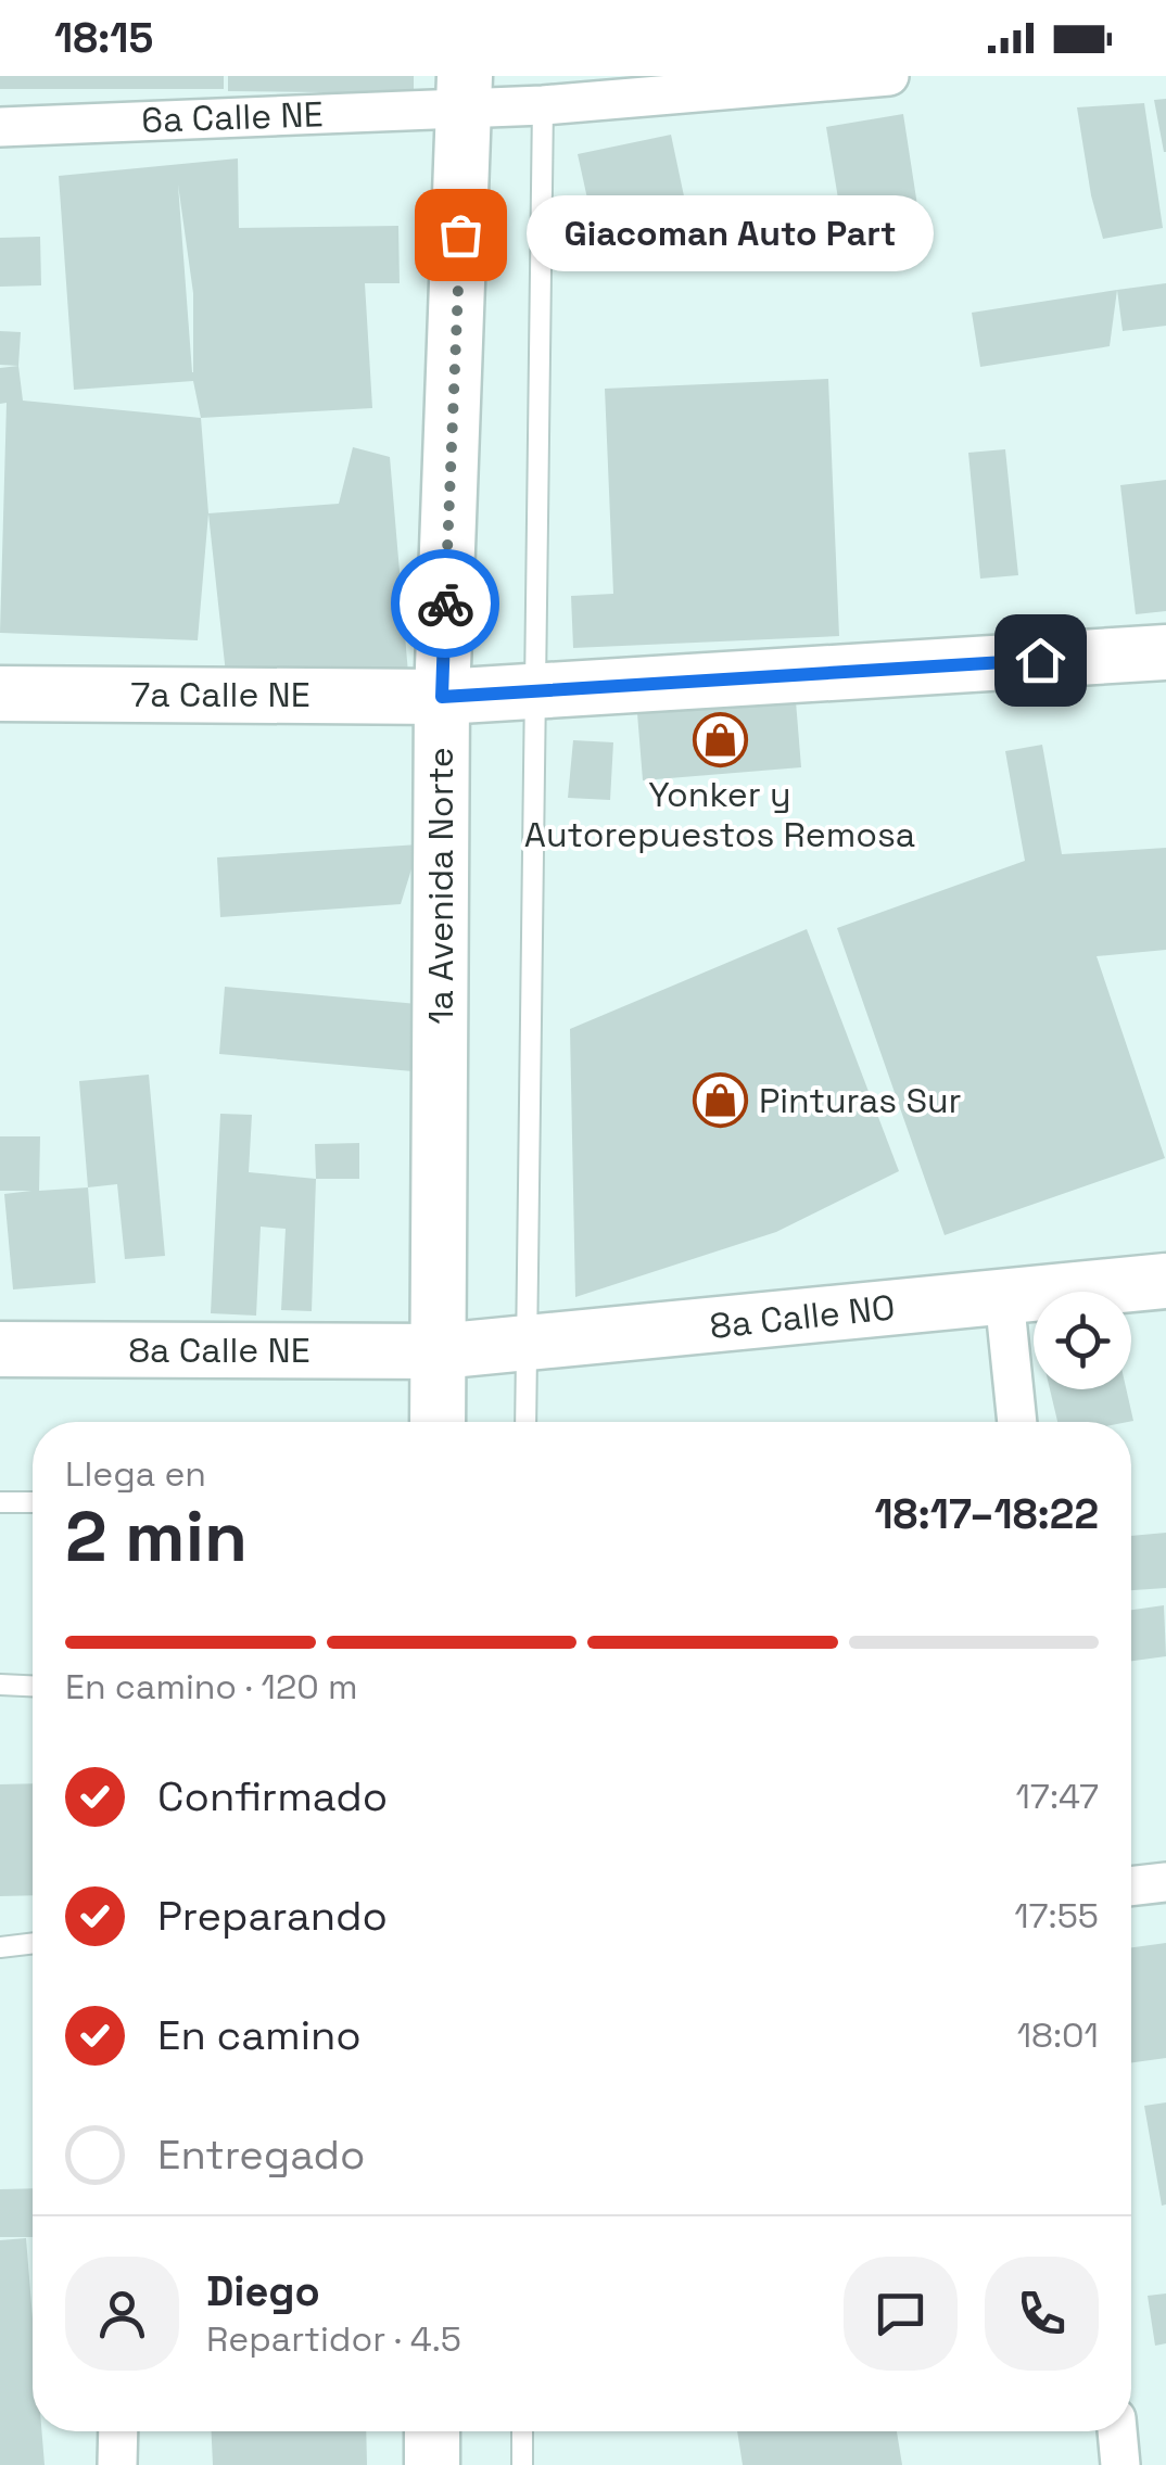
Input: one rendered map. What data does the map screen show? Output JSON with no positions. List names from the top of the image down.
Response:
{
  "streets": {
    "street": [
      "6a Calle NE",
      "7a Calle NE",
      "1a Avenida Norte",
      "8a Calle NO",
      "8a Calle NE"
    ]
  },
  "crossings": [
    ["6a Calle NE", "1a Avenida Norte"],
    ["7a Calle NE", "1a Avenida Norte"],
    ["1a Avenida Norte", "8a Calle NO"],
    ["1a Avenida Norte", "8a Calle NE"],
    ["8a Calle NO", "8a Calle NE"]
  ],
  "places": {
    "other": ["Giacoman Auto Part"],
    "shop": ["Yonker y Autorepuestos Remosa", "Pinturas Sur"]
  },
  "page": {
    "status": "18:15",
    "bubble": "Giacoman Auto Part",
    "heading": ["2 min", "Llega en", "18:17–18:22"],
    "panel": ["Diego", "Repartidor · 4.5"],
    "bar": "En camino · 120 m",
    "list": [
      ["Confirmado", "17:47"],
      ["Preparando", "17:55"],
      ["En camino", "18:01"],
      "Entregado"
    ]
  }
}
